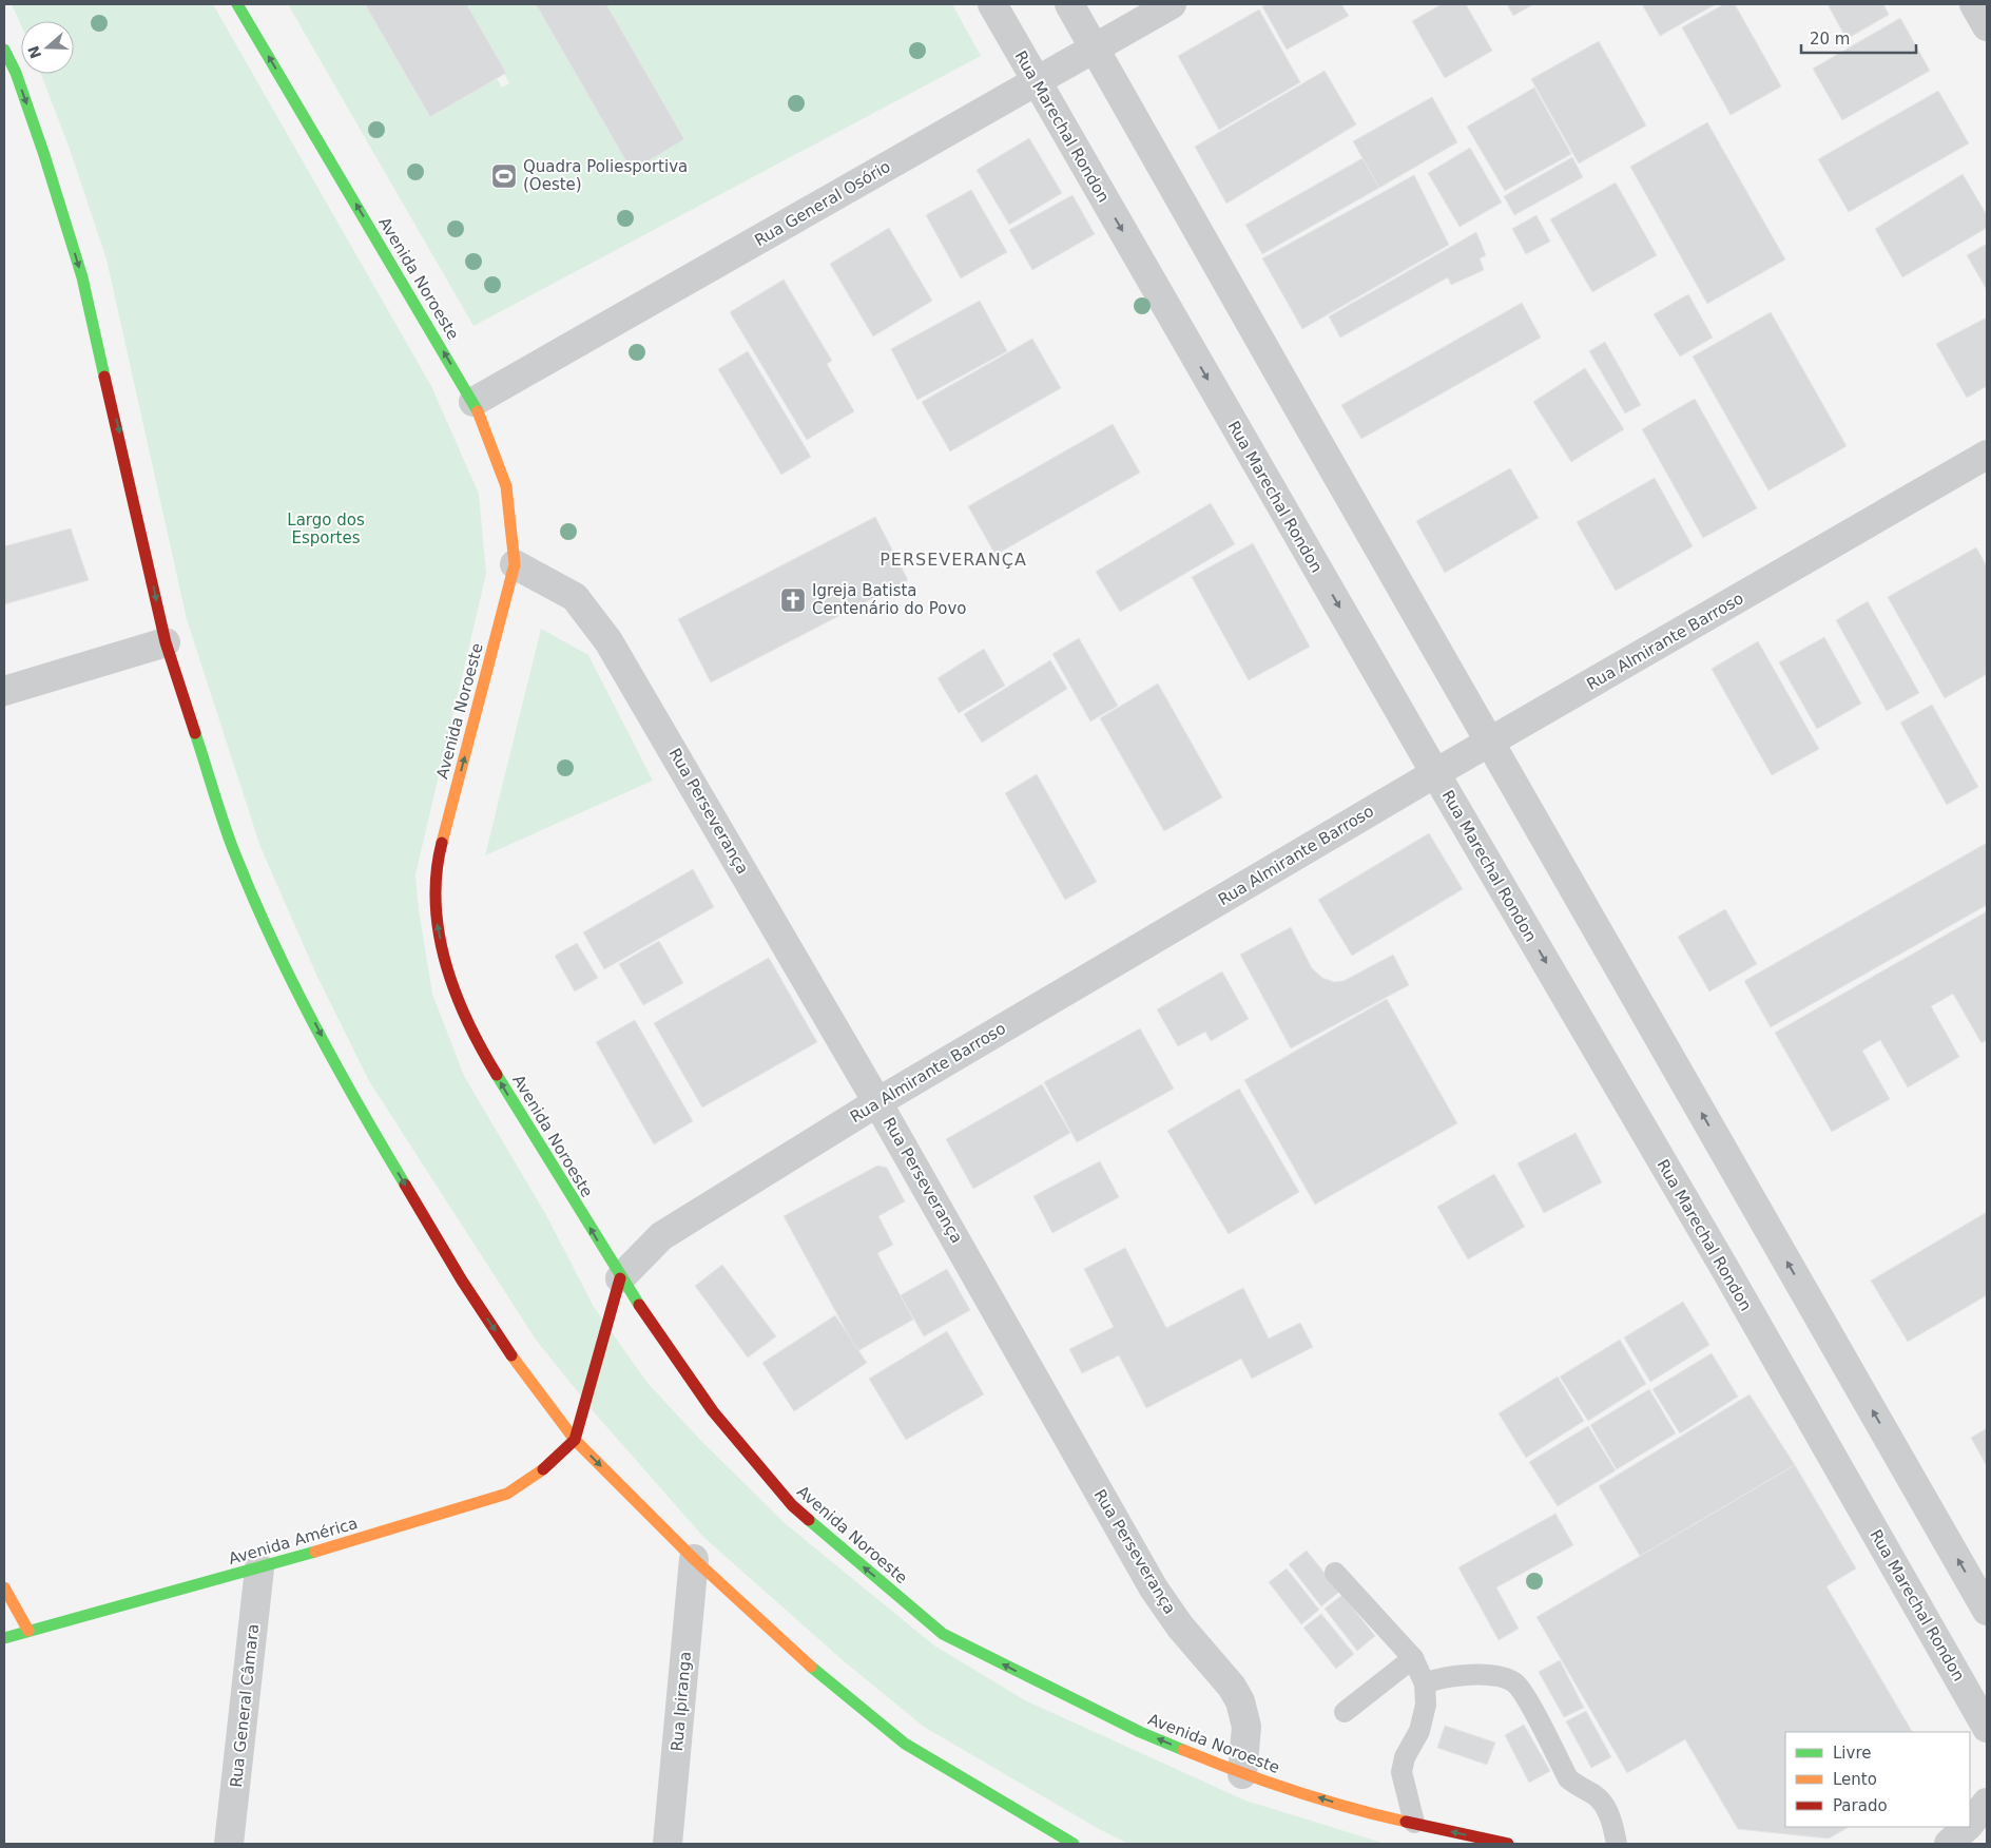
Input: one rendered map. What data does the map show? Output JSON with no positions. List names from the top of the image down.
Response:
{
  "streets": {
    "main road": ["Avenida Noroeste", "Avenida América"],
    "street": [
      "Rua Marechal Rondon",
      "Rua General Osório",
      "Rua Almirante Barroso",
      "Rua Perseverança",
      "Rua Ipiranga",
      "Rua General Câmara"
    ]
  },
  "crossings": [
    ["Rua Marechal Rondon", "Rua General Osório"],
    ["Rua Marechal Rondon", "Rua Almirante Barroso"],
    ["Rua General Osório", "Avenida Noroeste"],
    ["Avenida Noroeste", "Rua Almirante Barroso"],
    ["Avenida Noroeste", "Rua Perseverança"],
    ["Rua Almirante Barroso", "Rua Perseverança"],
    ["Avenida América", "Rua General Câmara"]
  ],
  "one_way": ["Avenida Noroeste"],
  "districts": ["PERSEVERANÇA"],
  "parks": ["Largo dos Esportes"],
  "places": {
    "sports": ["Quadra Poliesportiva (Oeste)"],
    "church": ["Igreja Batista Centenário do Povo"]
  },
  "legend": ["Livre", "Lento", "Parado"],
  "scale_bar": "20 m",
  "north": "left"
}
